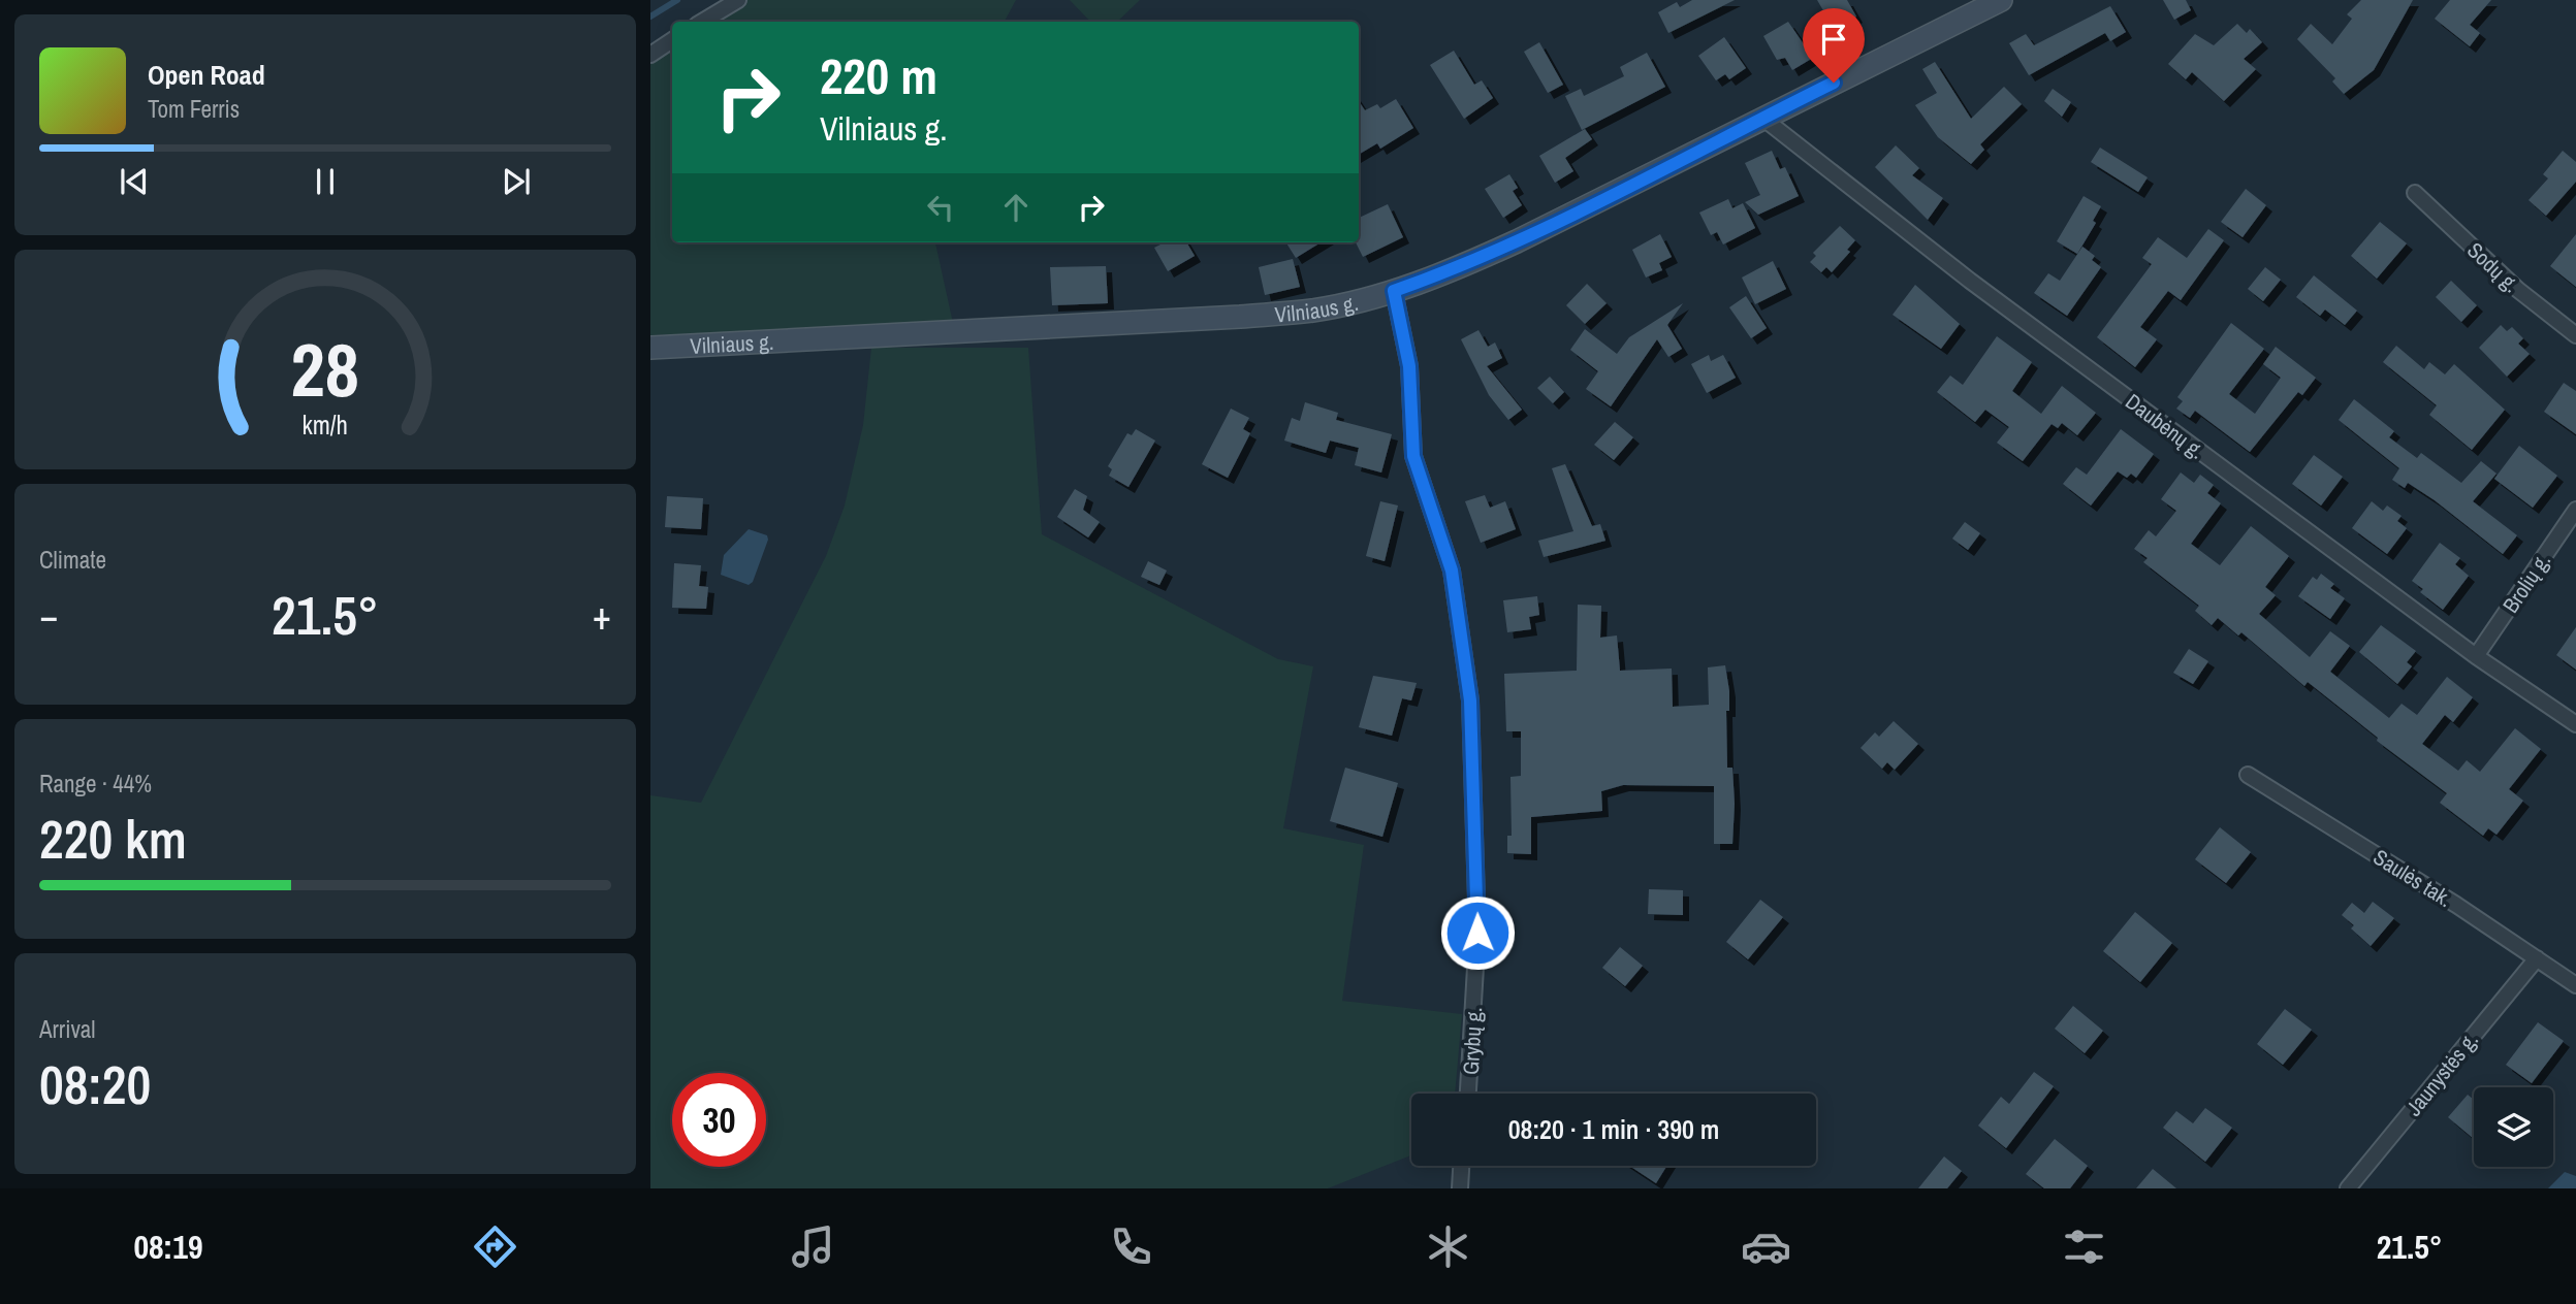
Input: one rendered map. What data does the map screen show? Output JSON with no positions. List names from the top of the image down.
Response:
{
  "streets": {
    "main road": ["Vilniaus g."],
    "street": [
      "Sodų g.",
      "Daubėnų g.",
      "Brolių g.",
      "Saulės tak.",
      "Grybų g.",
      "Jaunystės g."
    ]
  },
  "crossings": [
    ["Vilniaus g.", "Daubėnų g."],
    ["Vilniaus g.", "Grybų g."],
    ["Daubėnų g.", "Brolių g."],
    ["Saulės tak.", "Jaunystės g."]
  ],
  "page": {
    "turn": ["220 m", "Vilniaus g."],
    "song": ["Open Road", "Tom Ferris"],
    "tile": [
      "Climate",
      ["Range · 44%", "220 km"],
      ["Arrival", "08:20"]
    ],
    "heat": ["−", "21.5°", "+"],
    "limit": "30",
    "trip": "08:20 · 1 min · 390 m",
    "tabs": ["08:19", "21.5°"],
    "gauge": ["28", "km/h"]
  }
}
